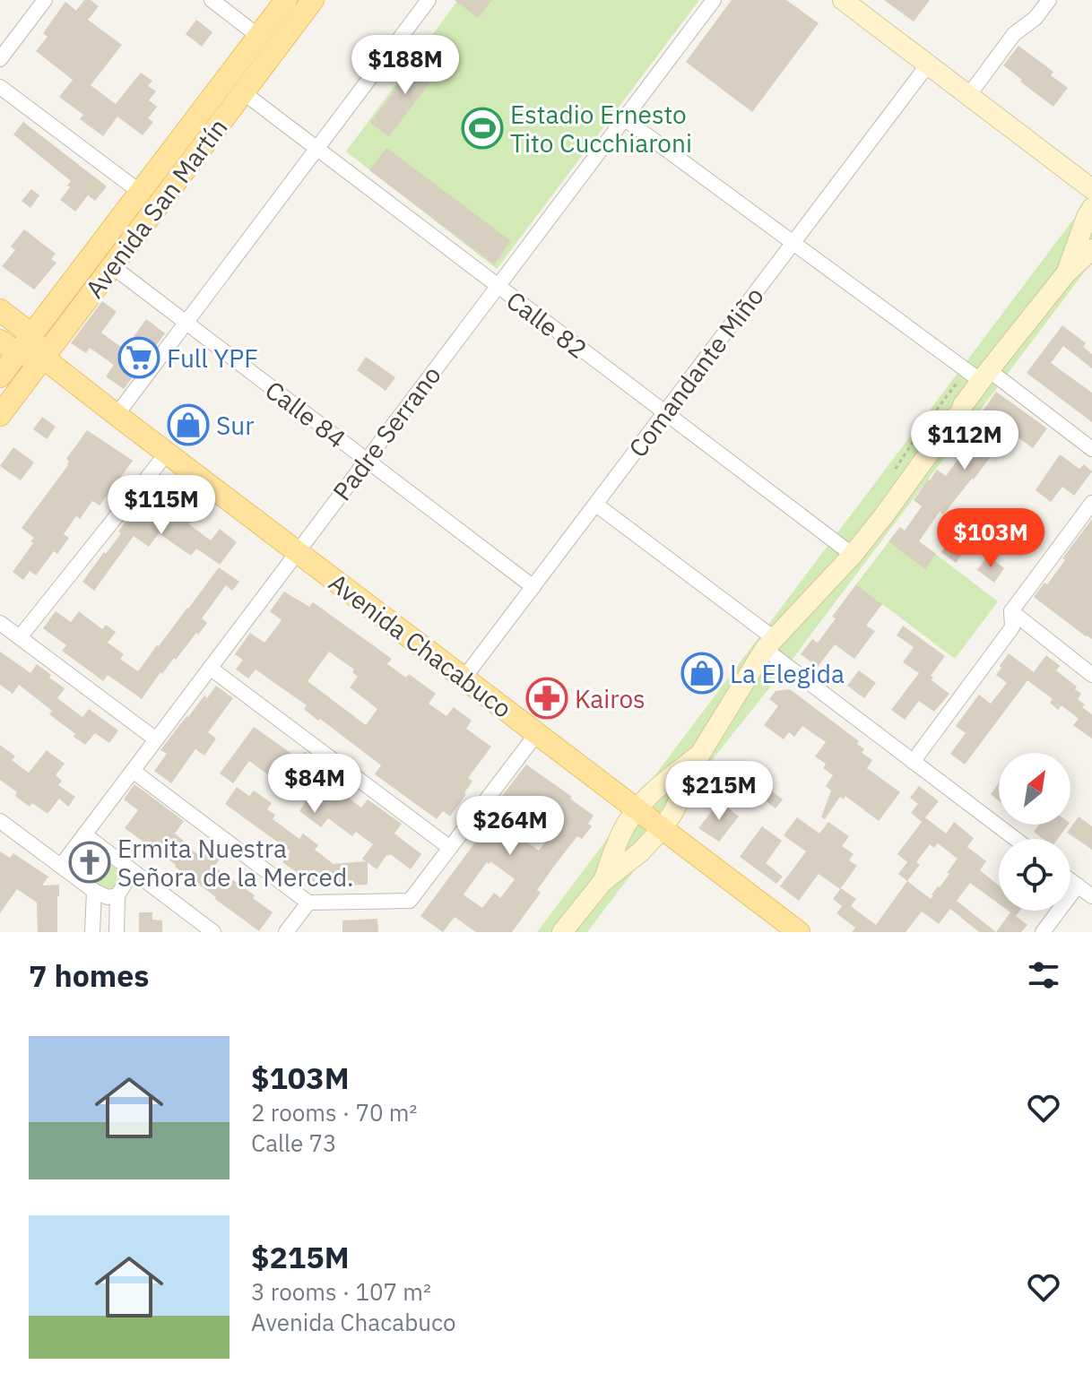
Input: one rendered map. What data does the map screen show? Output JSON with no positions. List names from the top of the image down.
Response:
{
  "streets": {
    "main road": ["Avenida San Martín", "Avenida Chacabuco"],
    "street": [
      "Calle 82",
      "Comandante Miño",
      "Calle 84",
      "Padre Serrano"
    ]
  },
  "crossings": [
    ["Avenida San Martín", "Calle 82"],
    ["Avenida San Martín", "Calle 84"],
    ["Avenida San Martín", "Avenida Chacabuco"],
    ["Calle 82", "Comandante Miño"],
    ["Calle 82", "Padre Serrano"],
    ["Comandante Miño", "Calle 84"],
    ["Comandante Miño", "Avenida Chacabuco"],
    ["Calle 84", "Padre Serrano"],
    ["Padre Serrano", "Avenida Chacabuco"]
  ],
  "places": {
    "sports": ["Estadio Ernesto Tito Cucchiaroni"],
    "supermarket": ["Full YPF"],
    "shop": ["Sur", "La Elegida"],
    "pharmacy": ["Kairos"],
    "church": ["Ermita Nuestra Señora de la Merced."]
  },
  "north": "top right",
  "page": {
    "price": [
      "$188M",
      "$112M",
      "$115M",
      "$103M",
      "$84M",
      "$215M",
      "$264M"
    ],
    "heading": "7 homes",
    "list": [
      {
        "name": "$103M",
        "note": "2 rooms · 70 m² · Calle 73"
      },
      {
        "name": "$215M",
        "note": "3 rooms · 107 m² · Avenida Chacabuco"
      }
    ]
  }
}
